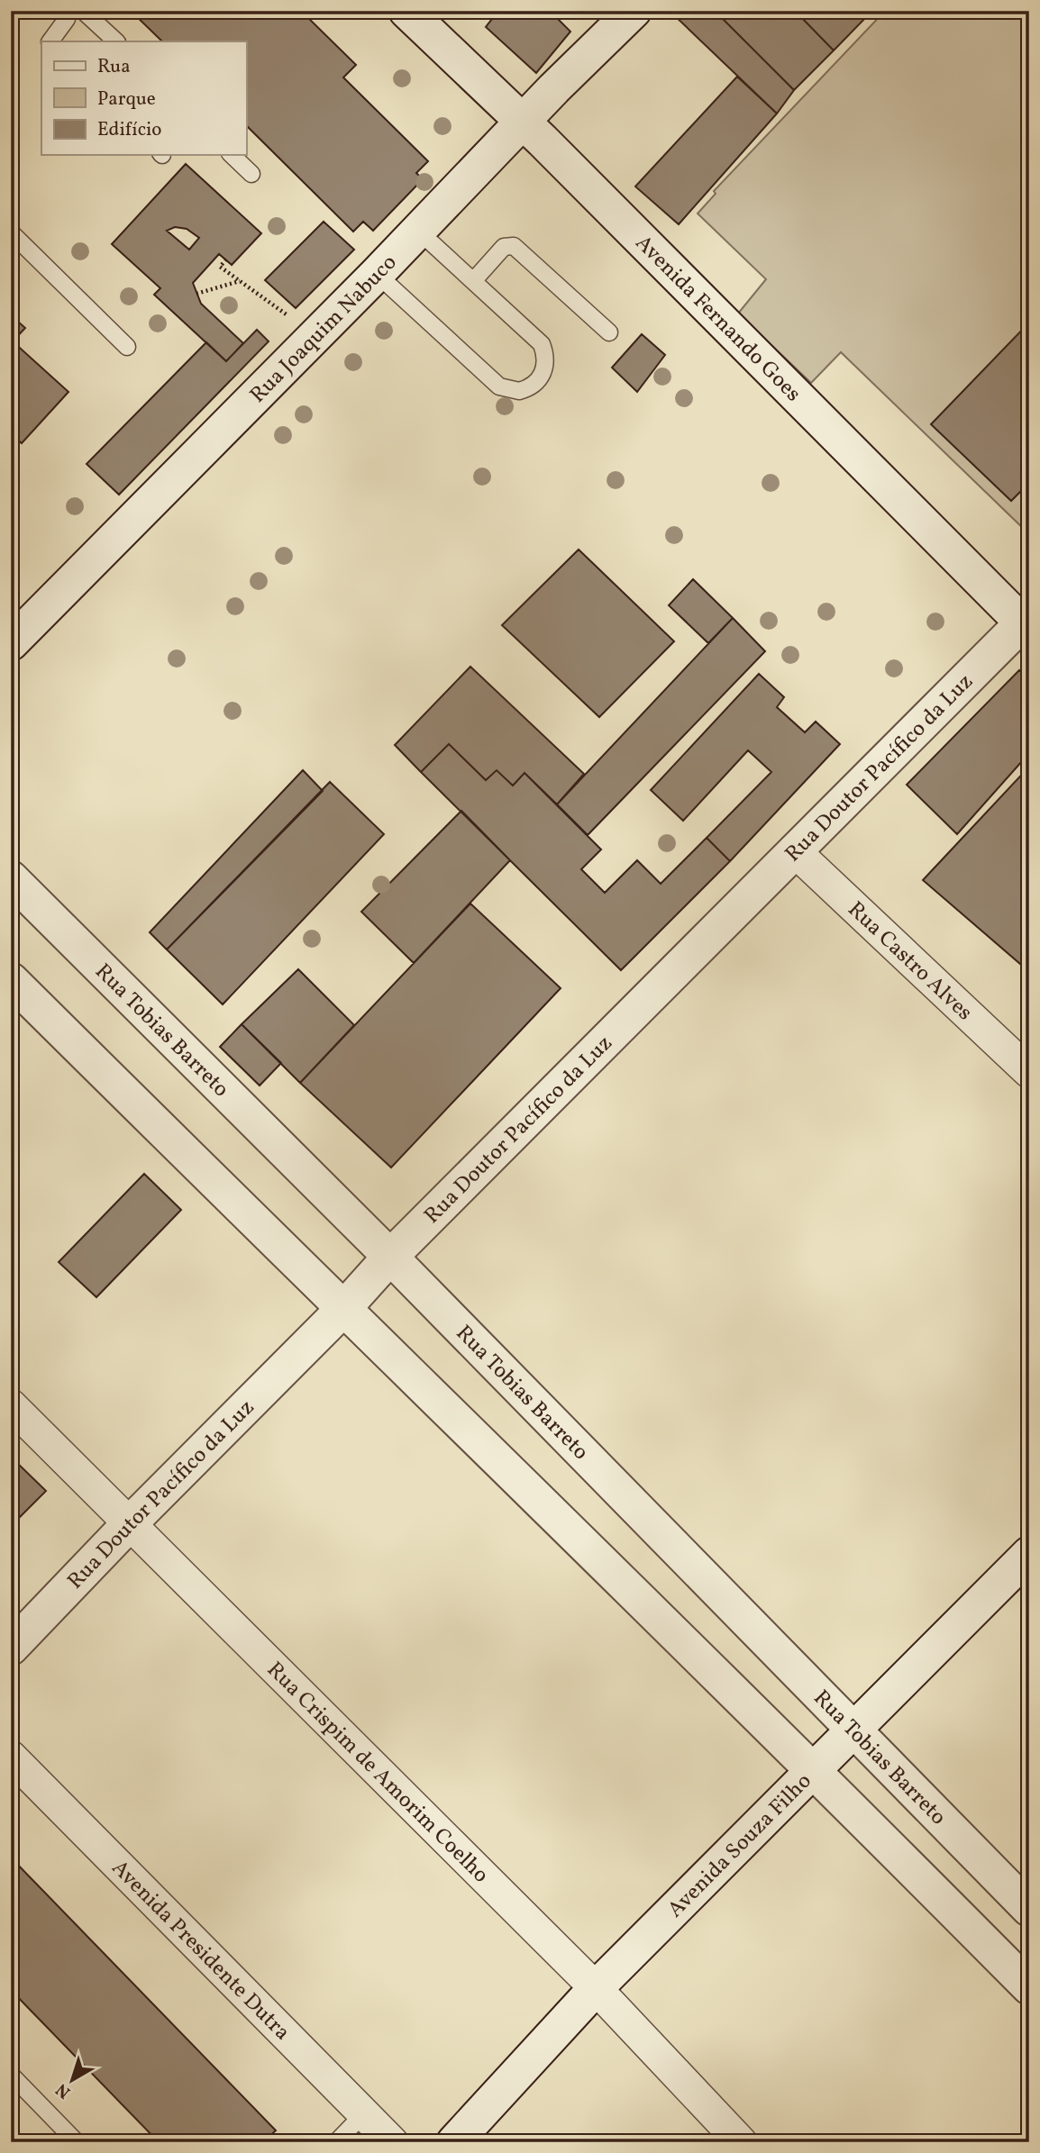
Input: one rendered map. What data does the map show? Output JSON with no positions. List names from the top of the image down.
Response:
{
  "streets": {
    "street": [
      "Avenida Fernando Goes",
      "Rua Joaquim Nabuco",
      "Rua Doutor Pacífico da Luz",
      "Rua Castro Alves",
      "Rua Tobias Barreto",
      "Rua Crispim de Amorim Coelho",
      "Avenida Souza Filho",
      "Avenida Presidente Dutra"
    ]
  },
  "crossings": [
    ["Avenida Fernando Goes", "Rua Joaquim Nabuco"],
    ["Avenida Fernando Goes", "Rua Doutor Pacífico da Luz"],
    ["Rua Doutor Pacífico da Luz", "Rua Castro Alves"],
    ["Rua Doutor Pacífico da Luz", "Rua Tobias Barreto"],
    ["Rua Doutor Pacífico da Luz", "Rua Crispim de Amorim Coelho"],
    ["Rua Tobias Barreto", "Avenida Souza Filho"],
    ["Rua Crispim de Amorim Coelho", "Avenida Souza Filho"]
  ],
  "legend": ["Rua", "Parque", "Edifício"],
  "north": "bottom left"
}
